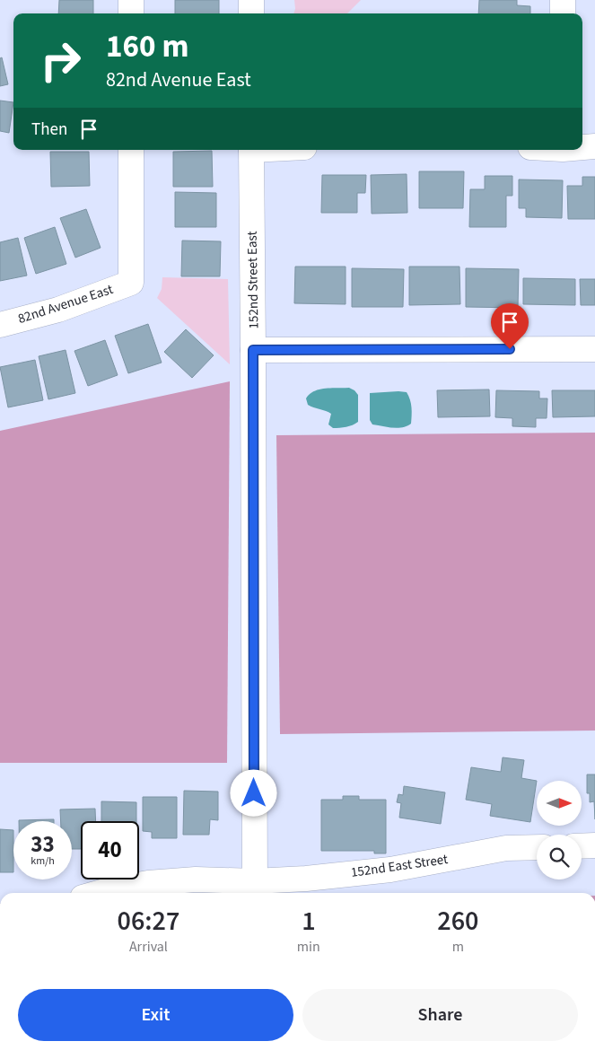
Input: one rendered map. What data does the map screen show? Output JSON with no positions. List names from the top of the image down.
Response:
{
  "streets": {
    "street": ["152nd Street East", "82nd Avenue East", "152nd East Street"]
  },
  "crossings": [
    ["152nd Street East", "152nd East Street"]
  ],
  "north": "right",
  "page": {
    "turn": ["160 m", "82nd Avenue East"],
    "then": "Then",
    "speed": "33 km/h",
    "limit": "40",
    "eta": [
      "06:27",
      "Arrival",
      "1",
      "min",
      "260",
      "m"
    ],
    "buttons": ["Exit", "Share"]
  }
}
